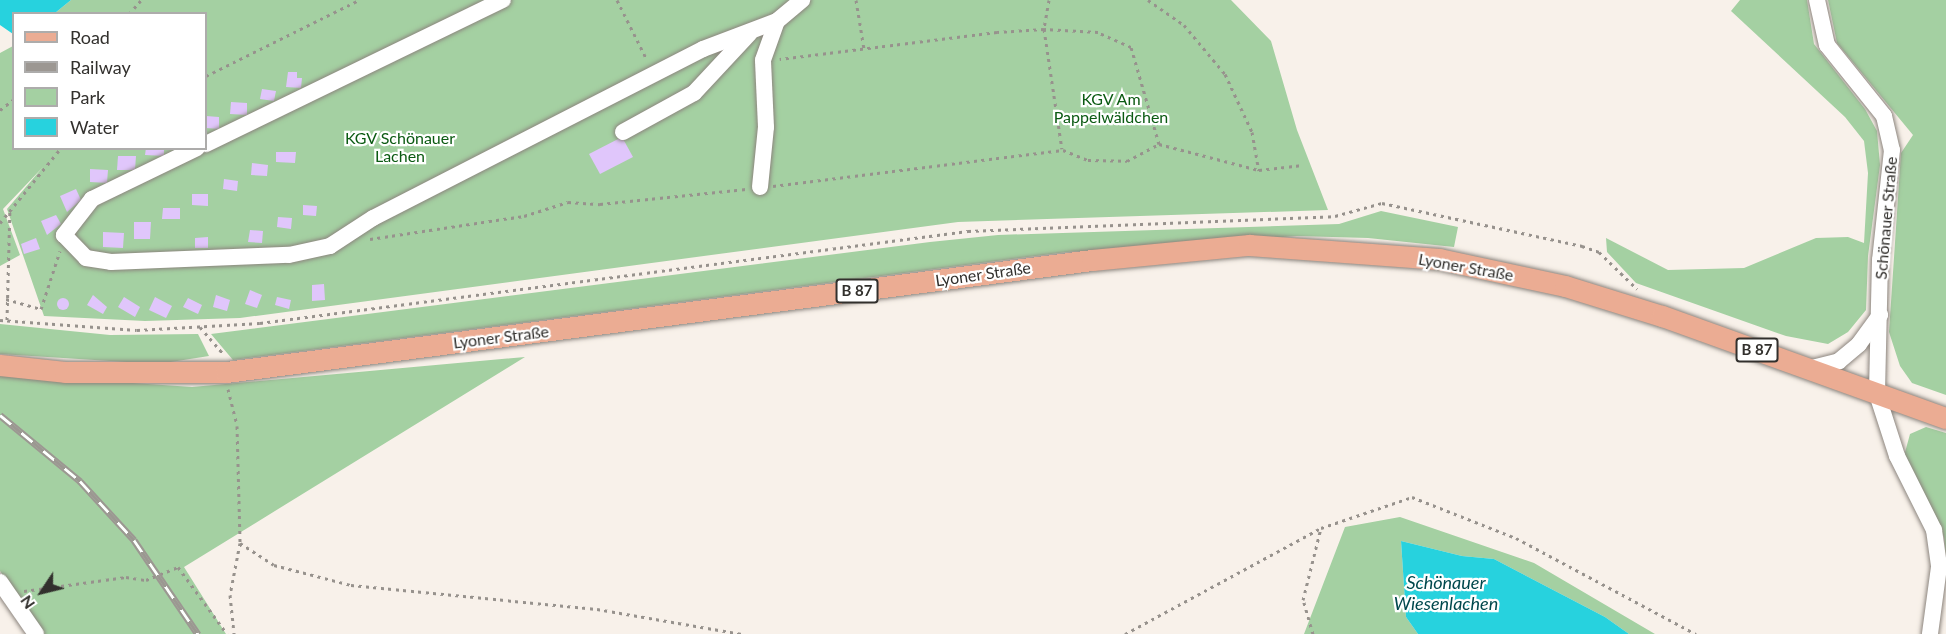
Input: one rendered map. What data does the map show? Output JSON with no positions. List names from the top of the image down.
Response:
{
  "streets": {
    "main road": ["Lyoner Straße", "B 87"],
    "street": ["Schönauer Straße"]
  },
  "crossings": [
    ["Schönauer Straße", "Lyoner Straße"]
  ],
  "water": ["Schönauer Wiesenlachen"],
  "parks": ["KGV Am Pappelwäldchen", "KGV Schönauer Lachen"],
  "legend": [
    "Road",
    "Railway",
    "Park",
    "Water"
  ],
  "north": "bottom left"
}
